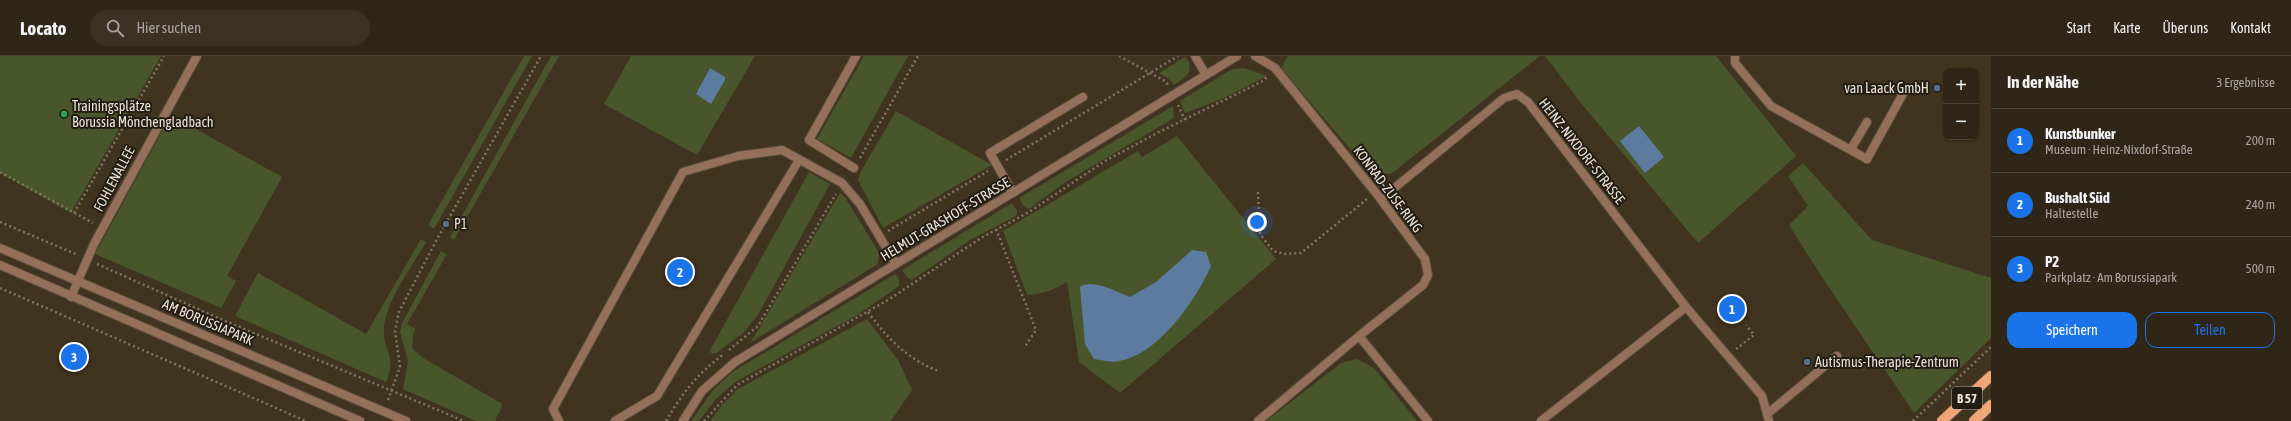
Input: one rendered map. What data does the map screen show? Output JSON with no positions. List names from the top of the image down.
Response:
{
  "streets": {
    "main road": ["B 57"],
    "street": [
      "HEINZ-NIXDORF-STRASSE",
      "FOHLENALLEE",
      "KONRAD-ZUSE-RING",
      "HELMUT-GRASHOFF-STRASSE",
      "AM BORUSSIAPARK"
    ]
  },
  "crossings": [
    ["HEINZ-NIXDORF-STRASSE", "KONRAD-ZUSE-RING"],
    ["FOHLENALLEE", "AM BORUSSIAPARK"]
  ],
  "places": [
    "van Laack GmbH",
    "Trainingsplätze Borussia Mönchengladbach",
    "P1",
    "Autismus-Therapie-Zentrum"
  ],
  "page": {
    "header": "Locato",
    "search": "Hier suchen",
    "nav": [
      "Start",
      "Karte",
      "Über uns",
      "Kontakt"
    ],
    "heading": ["In der Nähe", "3 Ergebnisse"],
    "map_buttons": ["+", "−"],
    "list": [
      {
        "mark": "1",
        "name": "Kunstbunker",
        "note": "Museum · Heinz-Nixdorf-Straße",
        "value": "200 m"
      },
      {
        "mark": "2",
        "name": "Bushalt Süd",
        "note": "Haltestelle",
        "value": "240 m"
      },
      {
        "mark": "3",
        "name": "P2",
        "note": "Parkplatz · Am Borussiapark",
        "value": "500 m"
      }
    ],
    "pins": ["2", "1", "3"],
    "buttons": ["Speichern", "Teilen"]
  }
}
